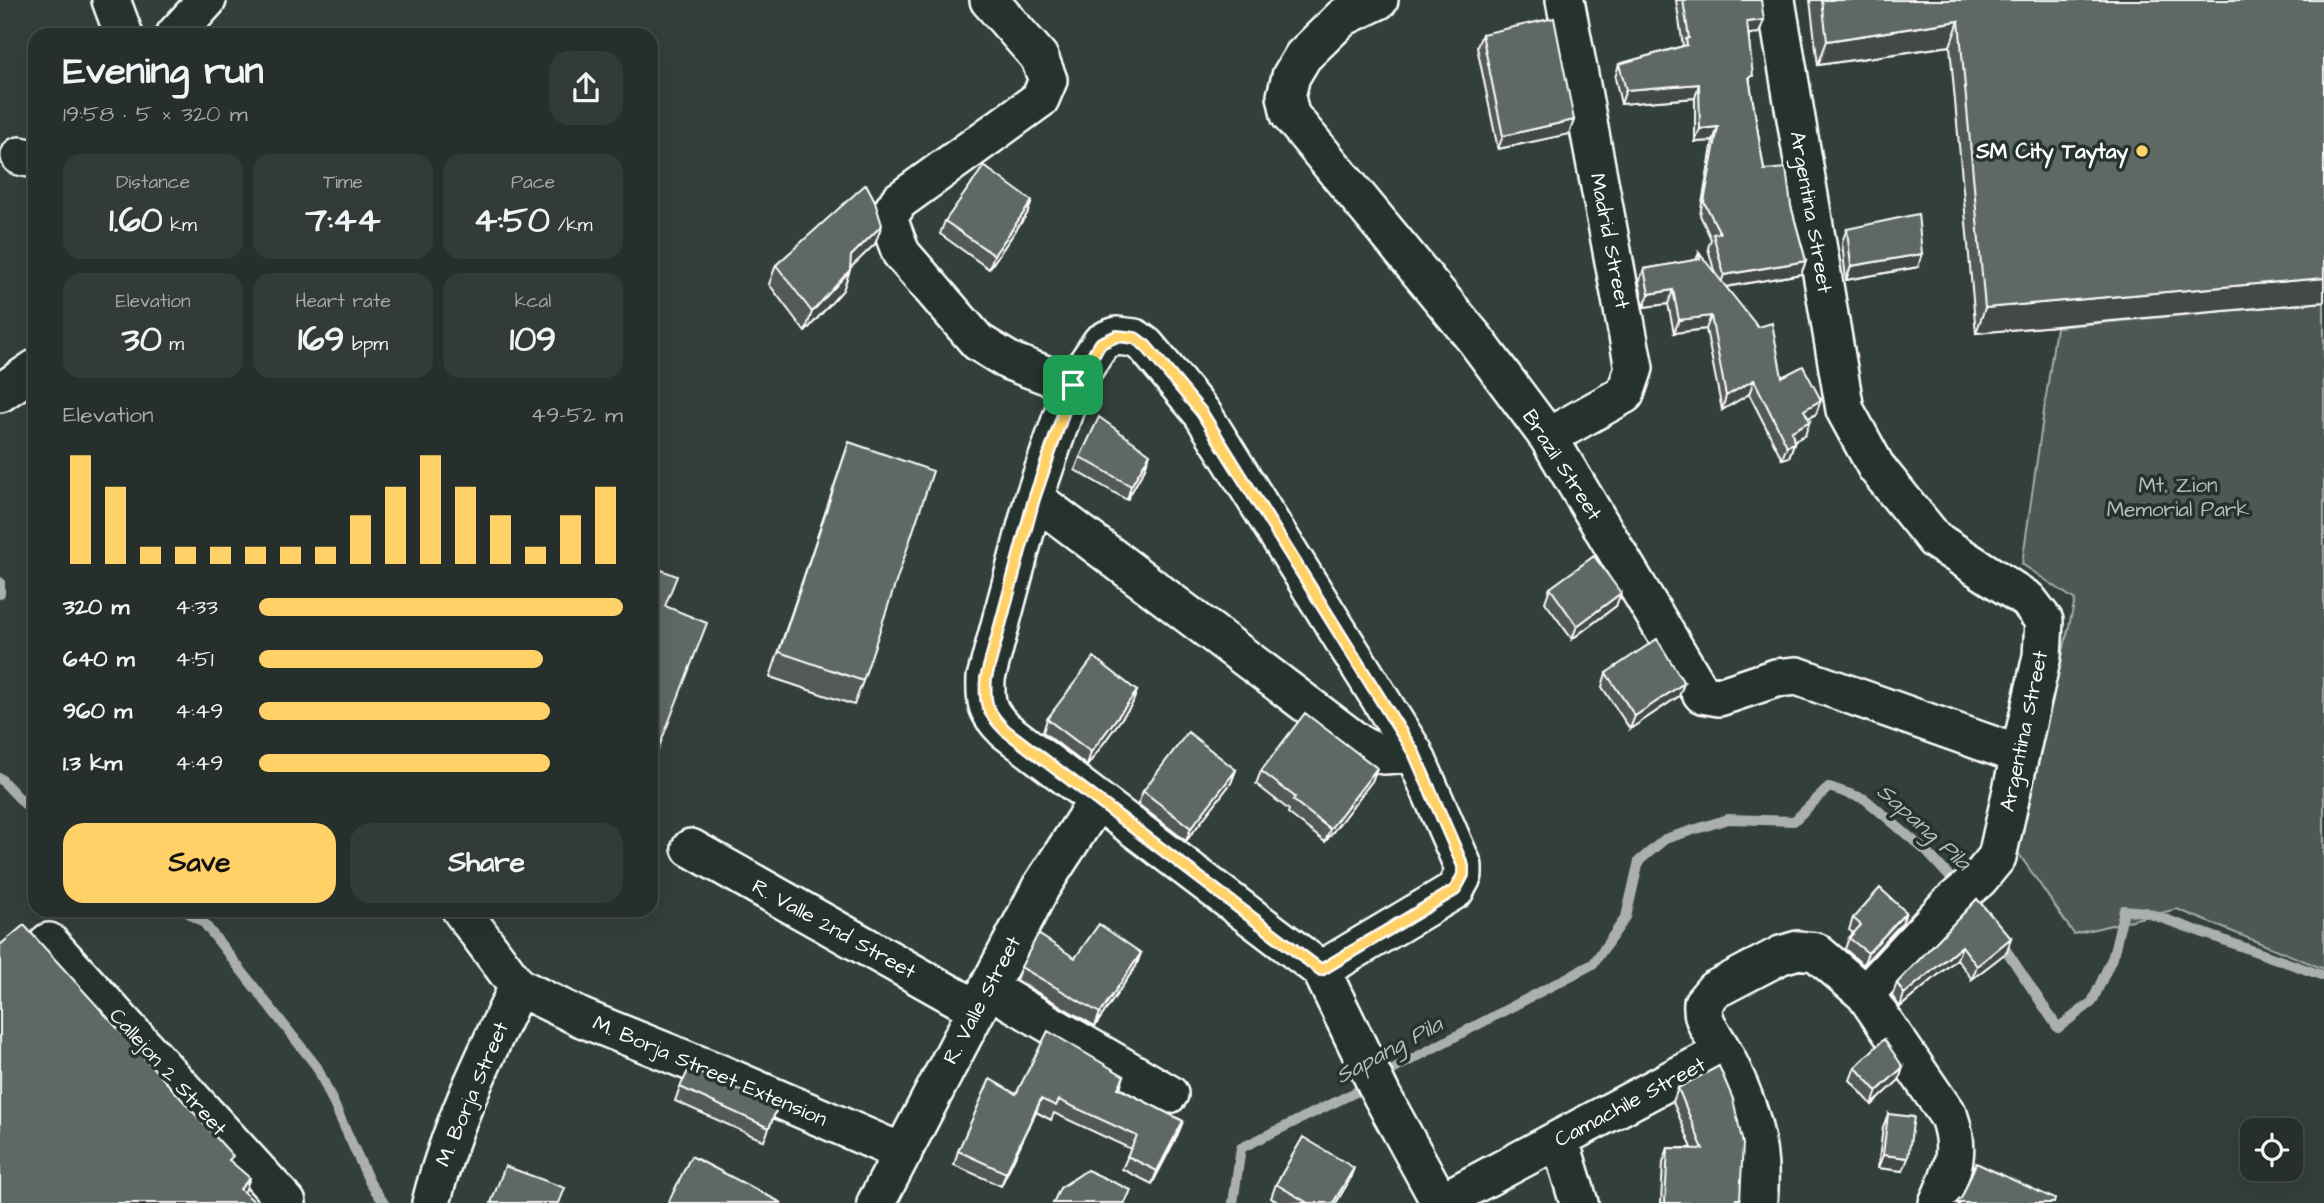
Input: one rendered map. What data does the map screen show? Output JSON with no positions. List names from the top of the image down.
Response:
{
  "streets": {
    "street": [
      "Argentina Street",
      "Madrid Street",
      "Brazil Street",
      "R. Valle 2nd Street",
      "R. Valle Street",
      "M. Borja Street Extension",
      "Callejon 2 Street",
      "M. Borja Street",
      "Camachile Street"
    ]
  },
  "crossings": [
    ["Argentina Street", "Brazil Street"],
    ["Argentina Street", "Camachile Street"],
    ["Madrid Street", "Brazil Street"],
    ["R. Valle 2nd Street", "R. Valle Street"],
    ["R. Valle Street", "M. Borja Street Extension"],
    ["M. Borja Street Extension", "M. Borja Street"]
  ],
  "water": ["Sapang Pila"],
  "parks": ["Mt. Zion Memorial Park"],
  "places": ["SM City Taytay"],
  "page": {
    "heading": ["Evening run", "19:58 · 5 × 320 m"],
    "stats": [
      ["Distance", "1.60 km"],
      ["Time", "7:44"],
      ["Pace", "4:50 /km"],
      ["Elevation", "30 m"],
      ["Heart rate", "169 bpm"],
      ["kcal", "109"]
    ],
    "chart": ["Elevation", "49–52 m"],
    "list": [
      {
        "name": "320 m",
        "note": "4:33"
      },
      {
        "name": "640 m",
        "note": "4:51"
      },
      {
        "name": "960 m",
        "note": "4:49"
      },
      {
        "name": "1.3 km",
        "note": "4:49"
      }
    ],
    "buttons": ["Save", "Share"]
  }
}
